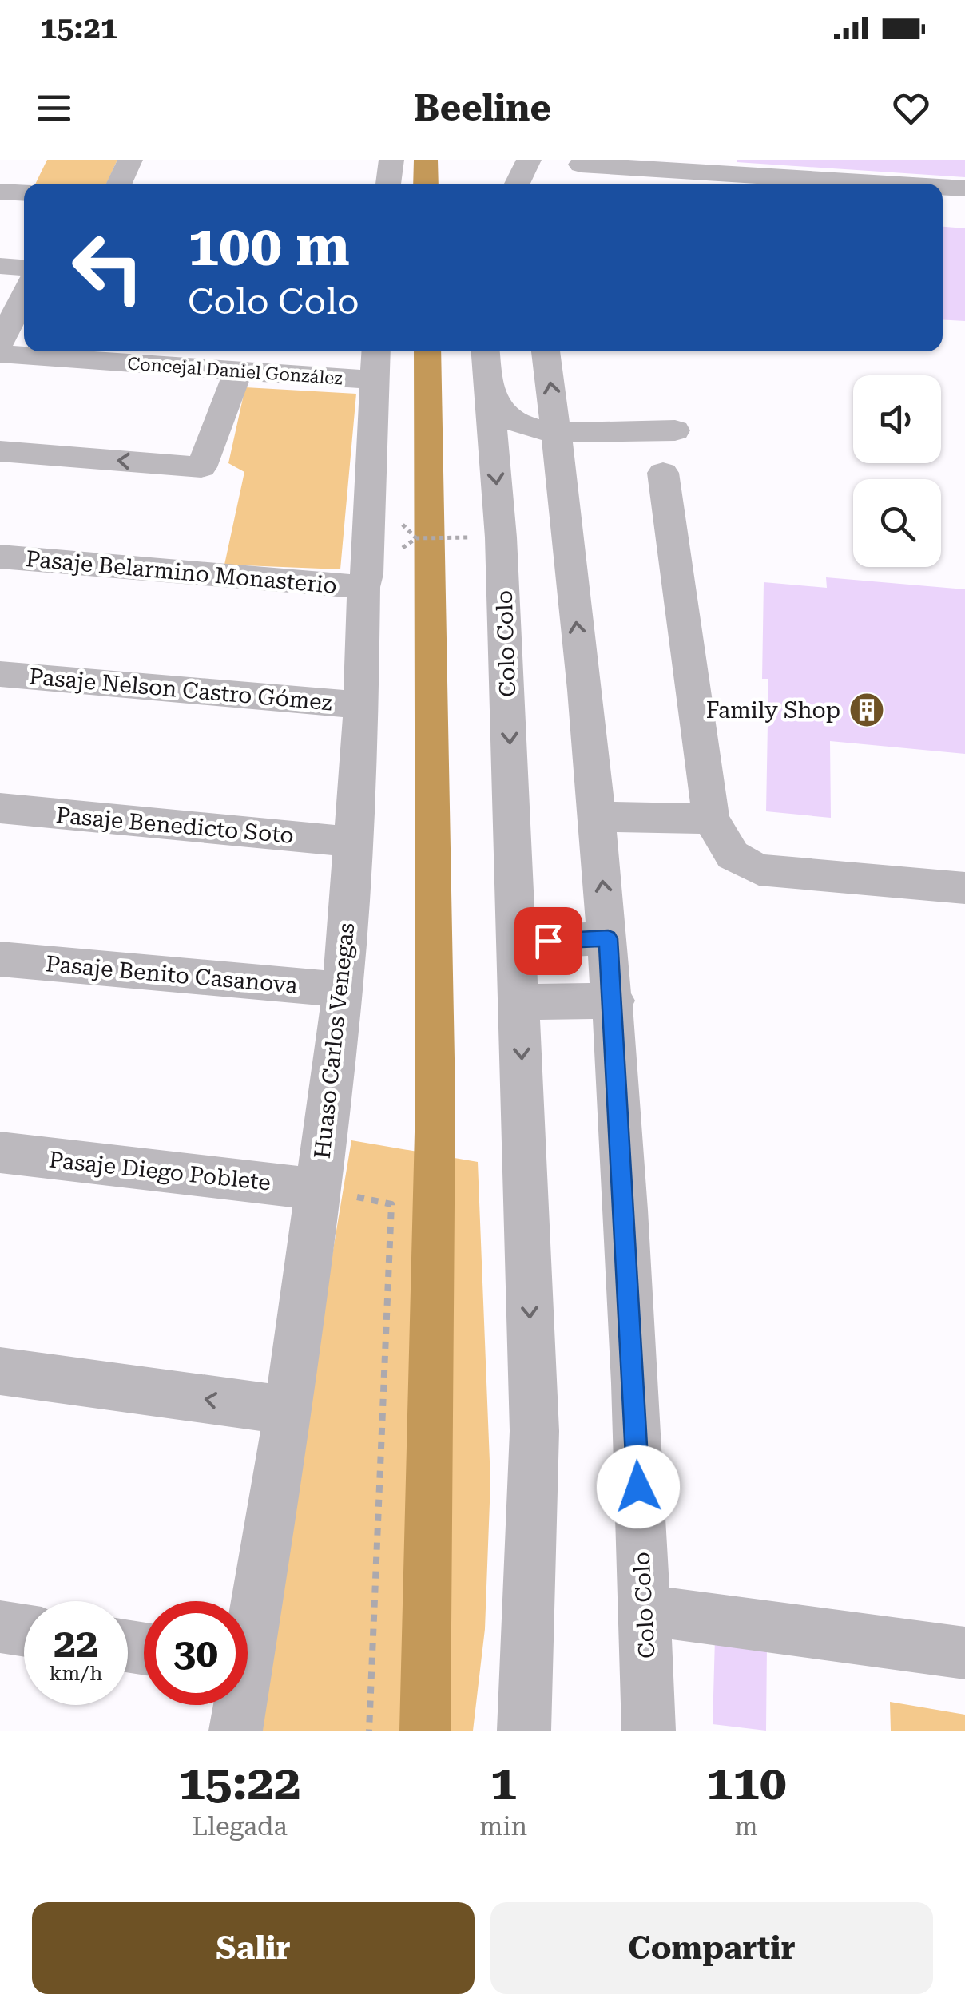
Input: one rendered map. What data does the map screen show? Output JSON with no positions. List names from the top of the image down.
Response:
{
  "streets": {
    "street": [
      "Concejal Daniel González",
      "Pasaje Belarmino Monasterio",
      "Colo Colo",
      "Pasaje Nelson Castro Gómez",
      "Pasaje Benedicto Soto",
      "Pasaje Benito Casanova",
      "Huaso Carlos Venegas",
      "Pasaje Diego Poblete"
    ]
  },
  "crossings": [
    ["Concejal Daniel González", "Huaso Carlos Venegas"],
    ["Pasaje Belarmino Monasterio", "Huaso Carlos Venegas"],
    ["Pasaje Nelson Castro Gómez", "Huaso Carlos Venegas"],
    ["Pasaje Benedicto Soto", "Huaso Carlos Venegas"],
    ["Pasaje Benito Casanova", "Huaso Carlos Venegas"],
    ["Huaso Carlos Venegas", "Pasaje Diego Poblete"]
  ],
  "places": {
    "building": ["Family Shop"]
  },
  "page": {
    "status": "15:21",
    "header": "Beeline",
    "turn": ["100 m", "Colo Colo"],
    "speed": "22 km/h",
    "limit": "30",
    "eta": [
      "15:22",
      "Llegada",
      "1",
      "min",
      "110",
      "m"
    ],
    "buttons": ["Salir", "Compartir"]
  }
}
